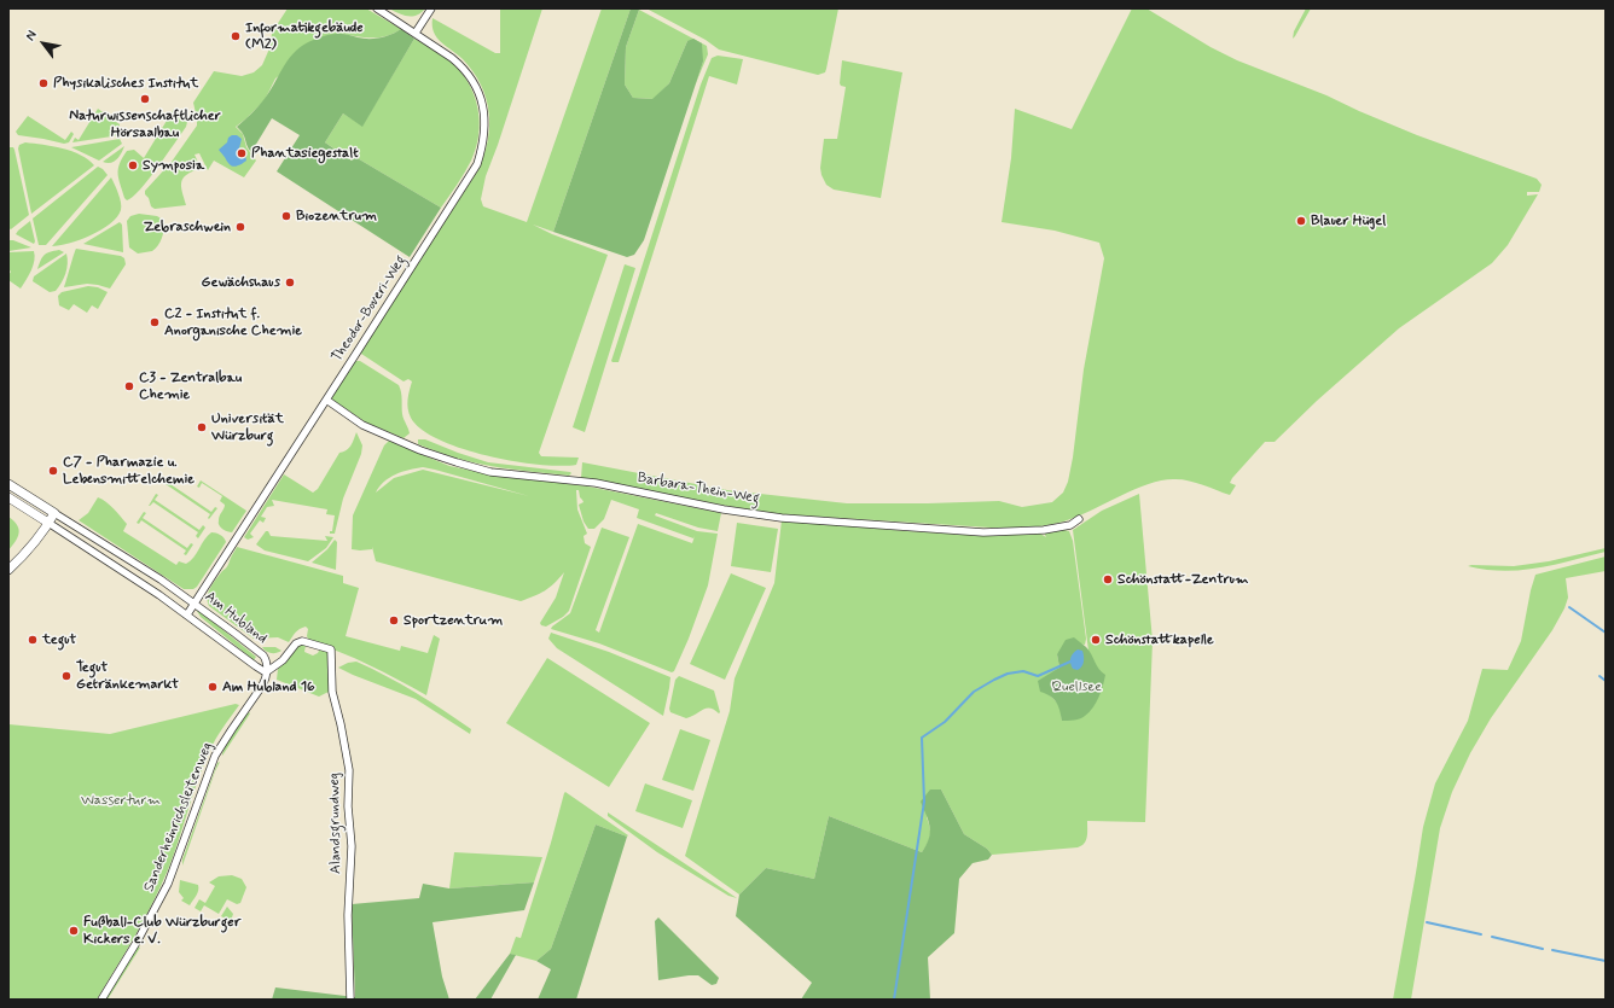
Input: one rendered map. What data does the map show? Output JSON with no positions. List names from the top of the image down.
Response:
{
  "streets": {
    "street": [
      "Theodor-Boveri-Weg",
      "Barbara-Thein-Weg",
      "Am Hubland",
      "Sanderheinrichsleitenweg",
      "Alandsgrundweg"
    ]
  },
  "crossings": [
    ["Theodor-Boveri-Weg", "Barbara-Thein-Weg"],
    ["Theodor-Boveri-Weg", "Am Hubland"],
    ["Am Hubland", "Sanderheinrichsleitenweg"],
    ["Am Hubland", "Alandsgrundweg"],
    ["Sanderheinrichsleitenweg", "Alandsgrundweg"]
  ],
  "parks": ["Quellsee", "Wasserturm"],
  "places": [
    "Informatikgebäude (M2)",
    "Physikalisches Institut",
    "Naturwissenschaftlicher Hörsaalbau",
    "Phantasiegestalt",
    "Symposia",
    "Biozentrum",
    "Blauer Hügel",
    "Zebraschwein",
    "Gewächshaus",
    "C2 - Institut f. Anorganische Chemie",
    "C3 - Zentralbau Chemie",
    "Universität Würzburg",
    "C7 - Pharmazie u. Lebensmittelchemie",
    "Schönstatt-Zentrum",
    "Sportzentrum",
    "tegut",
    "Schönstattkapelle",
    "Tegut Getränkemarkt",
    "Am Hubland 16",
    "Fußball-Club Würzburger Kickers e. V."
  ],
  "north": "top left"
}
